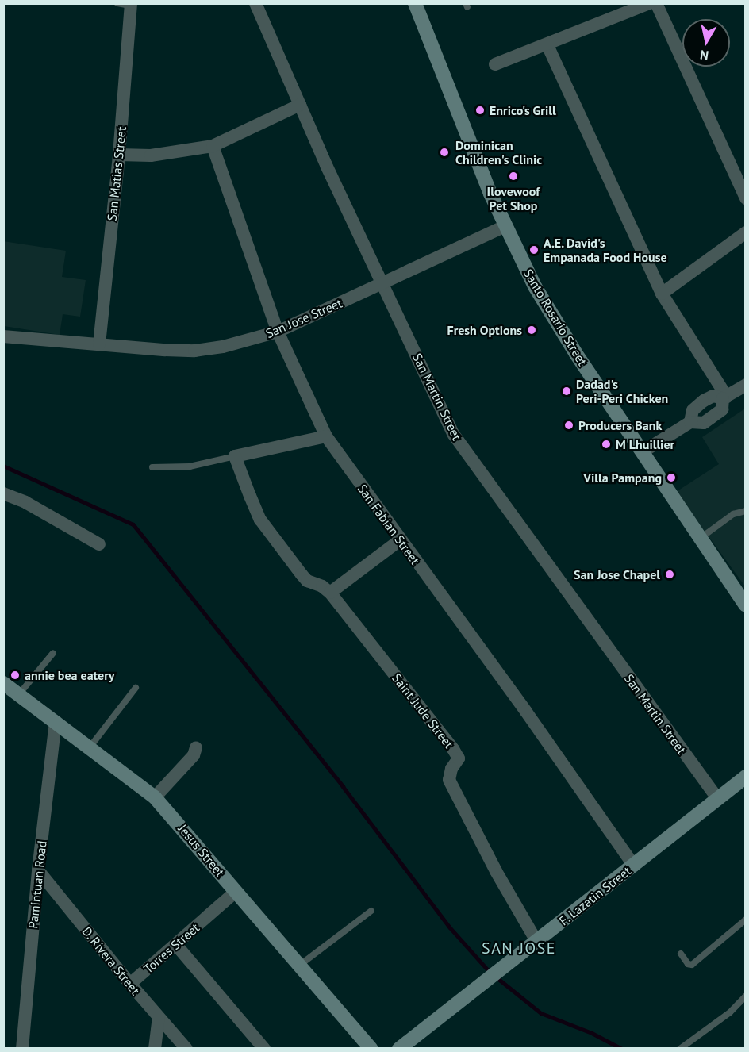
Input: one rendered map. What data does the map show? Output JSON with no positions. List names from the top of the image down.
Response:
{
  "streets": {
    "street": [
      "San Matias Street",
      "Santo Rosario Street",
      "San Jose Street",
      "San Martin Street",
      "San Fabian Street",
      "Saint Jude Street",
      "Jesus Street",
      "Pamintuan Road",
      "F. Lazatin Street",
      "Torres Street",
      "D. Rivera Street"
    ]
  },
  "crossings": [
    ["San Matias Street", "San Jose Street"],
    ["Santo Rosario Street", "San Jose Street"],
    ["San Jose Street", "San Martin Street"],
    ["San Jose Street", "San Fabian Street"],
    ["San Martin Street", "F. Lazatin Street"],
    ["San Fabian Street", "F. Lazatin Street"],
    ["Saint Jude Street", "F. Lazatin Street"],
    ["Jesus Street", "Pamintuan Road"],
    ["Jesus Street", "Torres Street"],
    ["Pamintuan Road", "D. Rivera Street"],
    ["Torres Street", "D. Rivera Street"]
  ],
  "districts": ["SAN JOSE"],
  "places": [
    "Enrico's Grill",
    "Dominican Children's Clinic",
    "Ilovewoof Pet Shop",
    "A.E. David's Empanada Food House",
    "Fresh Options",
    "Dadad's Peri-Peri Chicken",
    "Producers Bank",
    "M Lhuillier",
    "Villa Pampang",
    "San Jose Chapel",
    "annie bea eatery"
  ],
  "north": "bottom"
}
